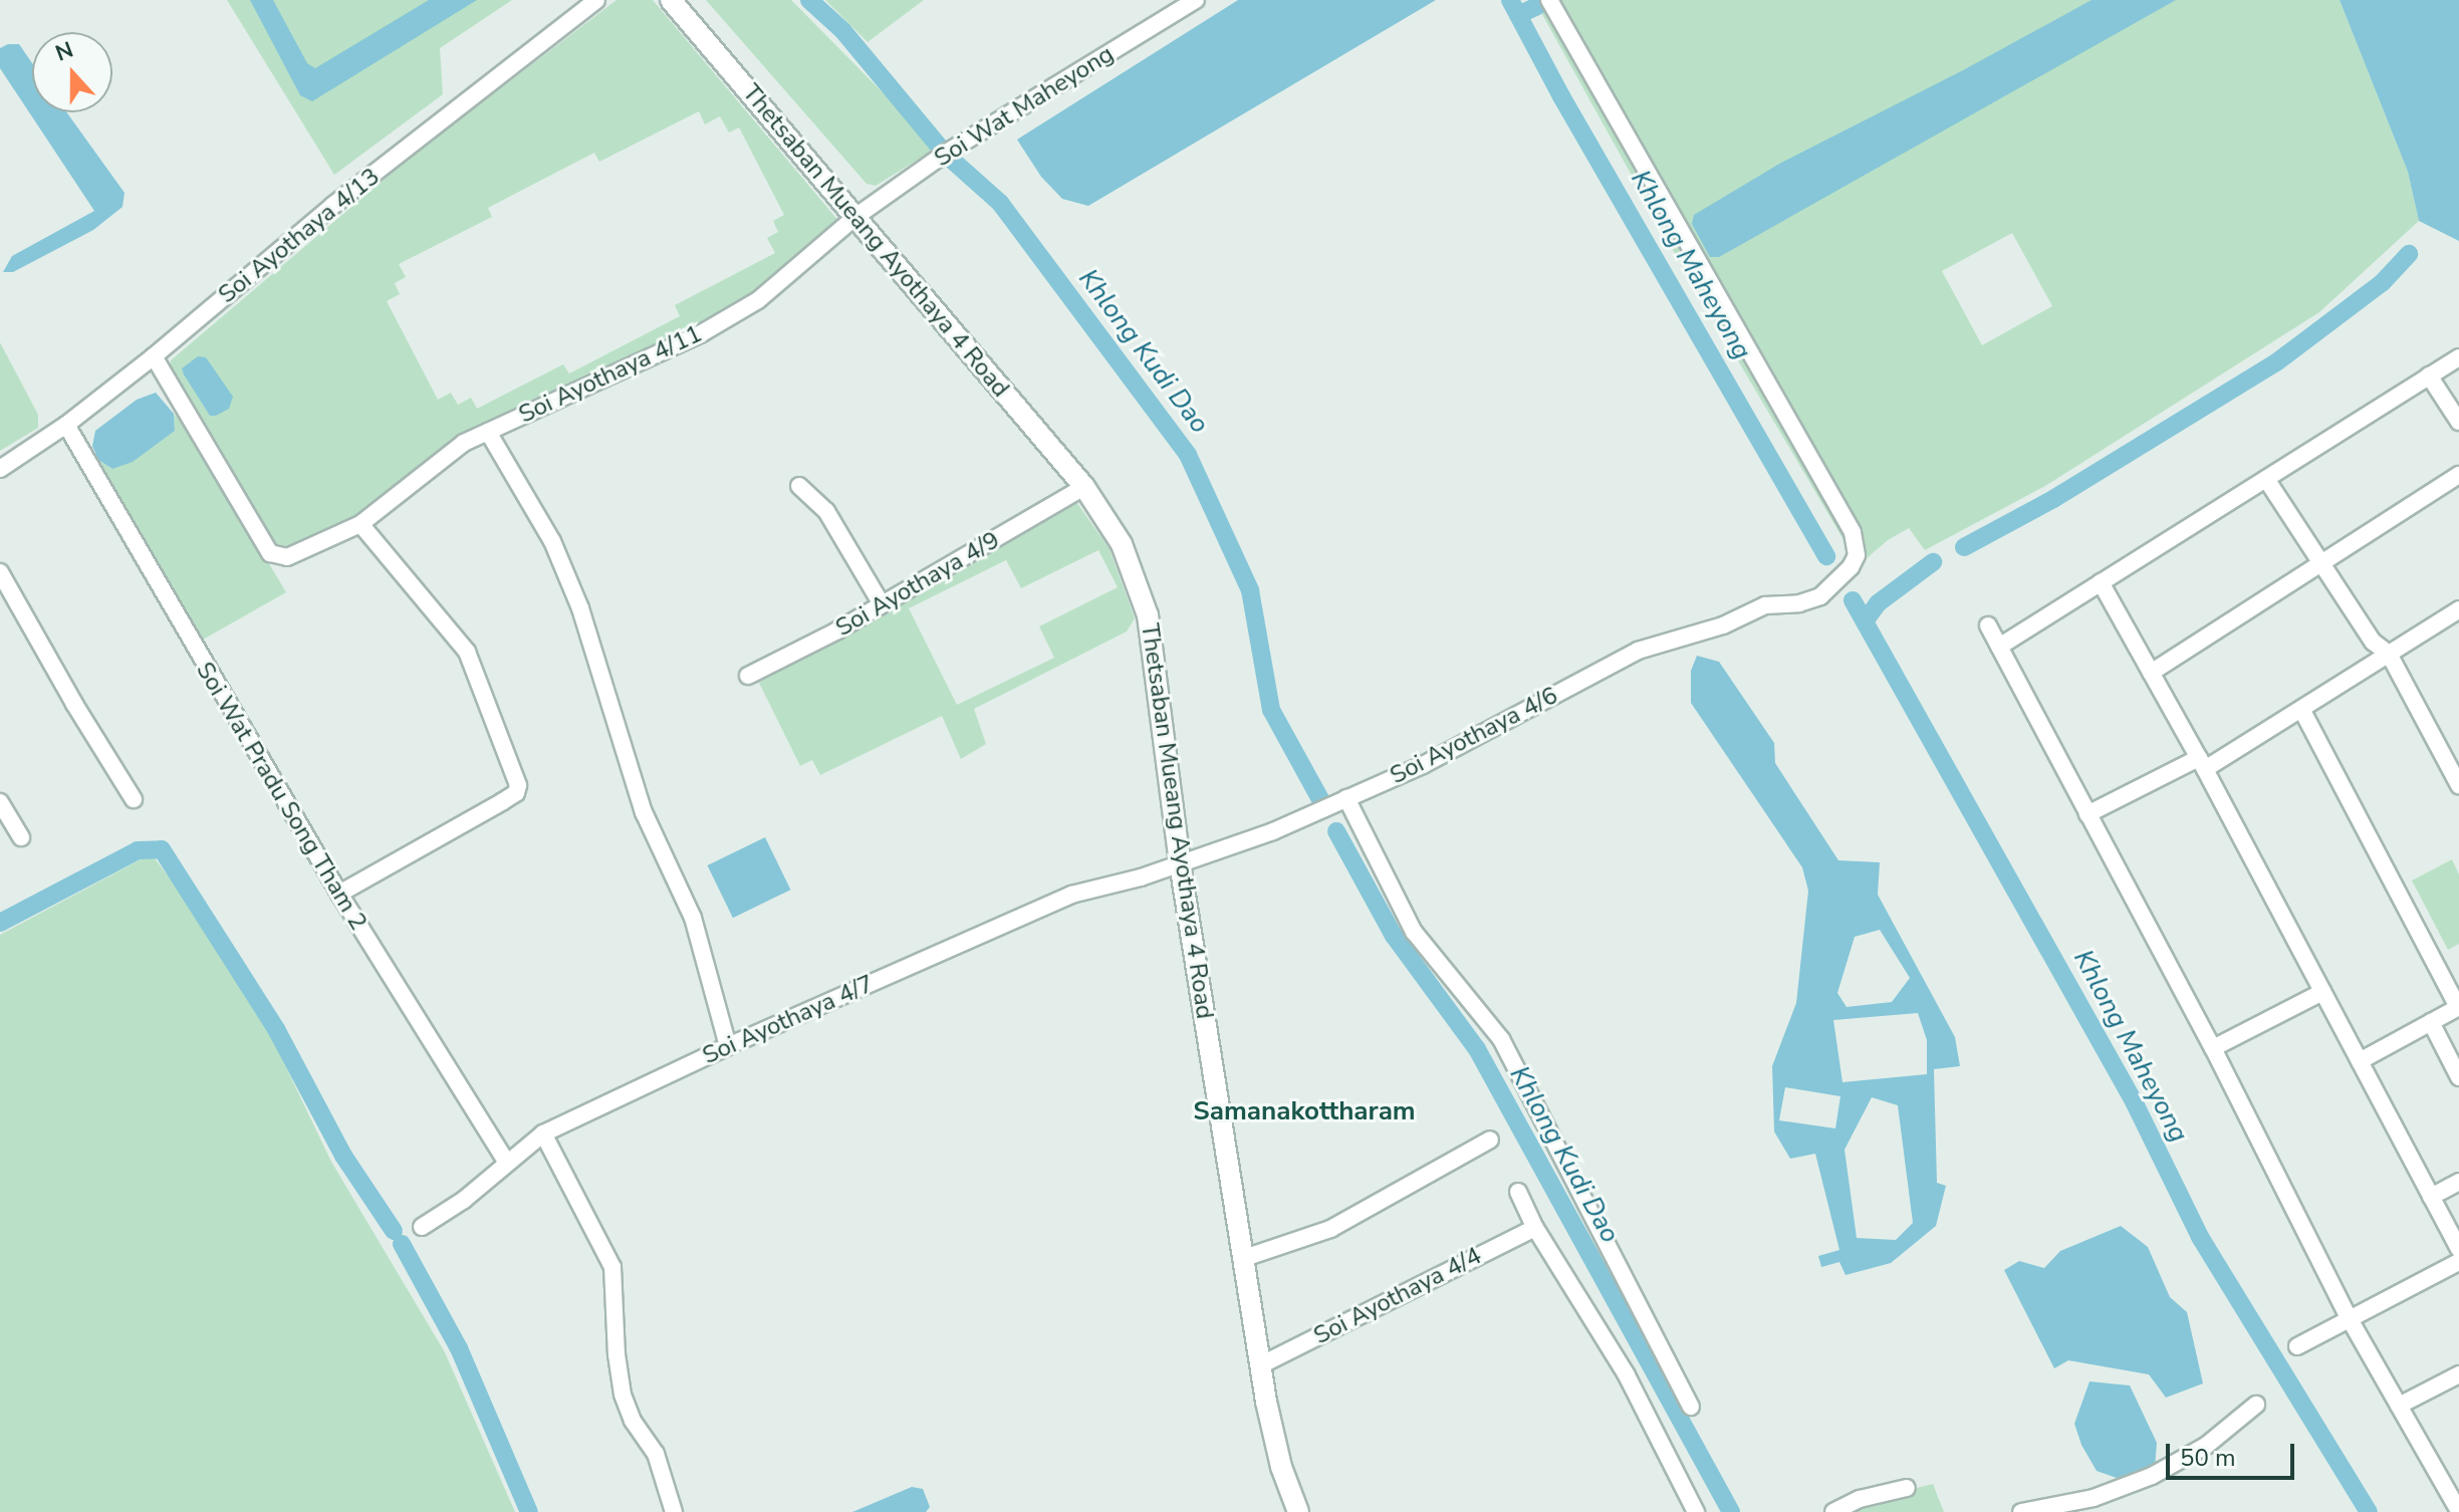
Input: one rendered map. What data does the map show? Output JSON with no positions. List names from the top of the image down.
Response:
{
  "streets": {
    "street": [
      "Soi Wat Maheyong",
      "Soi Ayothaya 4/13",
      "Thetsaban Mueang Ayothaya 4 Road",
      "Soi Ayothaya 4/11",
      "Soi Ayothaya 4/9",
      "Soi Ayothaya 4/6",
      "Soi Wat Pradu Song Tham 2",
      "Soi Ayothaya 4/7",
      "Soi Ayothaya 4/4"
    ]
  },
  "crossings": [
    ["Soi Wat Maheyong", "Thetsaban Mueang Ayothaya 4 Road"],
    ["Soi Wat Maheyong", "Soi Ayothaya 4/11"],
    ["Soi Ayothaya 4/13", "Soi Ayothaya 4/11"],
    ["Soi Ayothaya 4/13", "Soi Wat Pradu Song Tham 2"],
    ["Thetsaban Mueang Ayothaya 4 Road", "Soi Ayothaya 4/11"],
    ["Thetsaban Mueang Ayothaya 4 Road", "Soi Ayothaya 4/9"],
    ["Thetsaban Mueang Ayothaya 4 Road", "Soi Ayothaya 4/6"],
    ["Thetsaban Mueang Ayothaya 4 Road", "Soi Ayothaya 4/7"],
    ["Thetsaban Mueang Ayothaya 4 Road", "Soi Ayothaya 4/4"],
    ["Soi Ayothaya 4/6", "Soi Ayothaya 4/7"],
    ["Soi Wat Pradu Song Tham 2", "Soi Ayothaya 4/7"]
  ],
  "districts": ["Samanakottharam"],
  "water": ["Khlong Maheyong", "Khlong Kudi Dao"],
  "scale_bar": "50 m",
  "north": "top"
}
